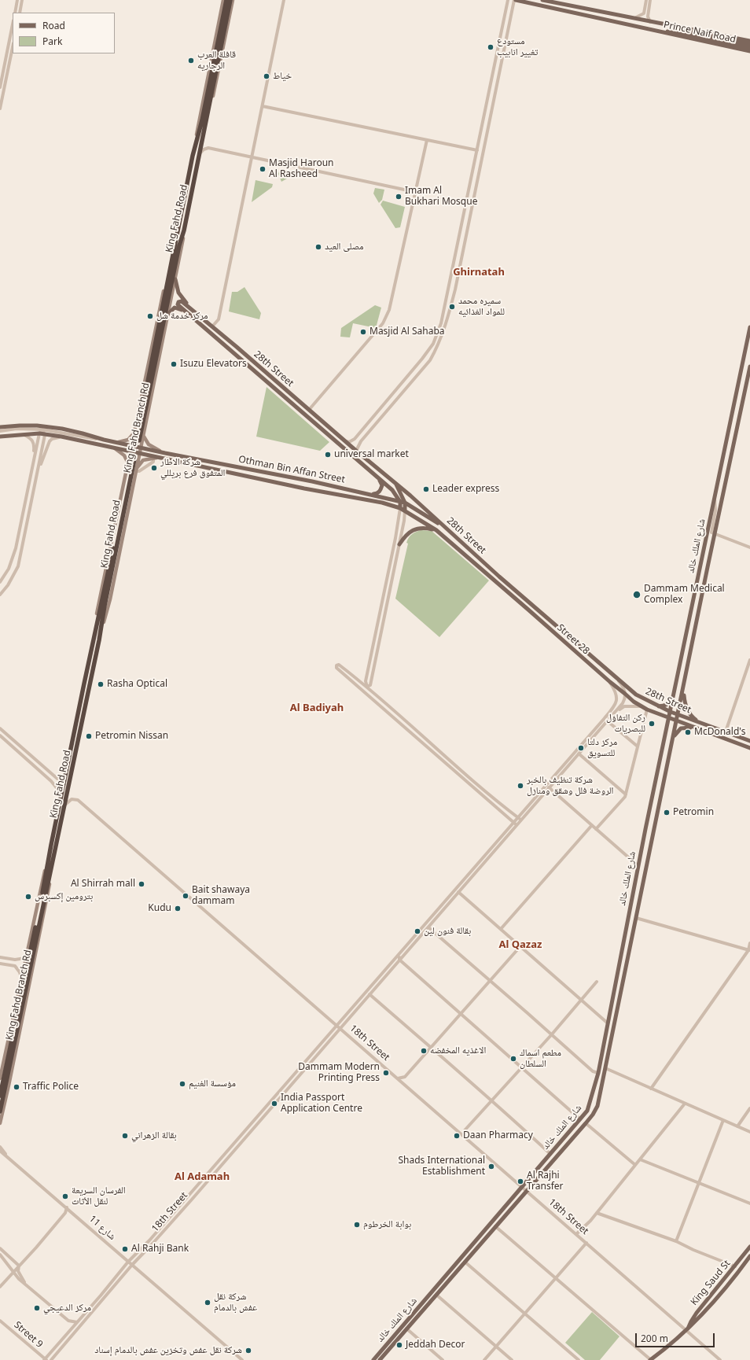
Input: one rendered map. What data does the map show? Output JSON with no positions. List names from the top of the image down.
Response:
{
  "streets": {
    "highway": ["King Fahd Road"],
    "main road": [
      "Prince Naif Road",
      "28th Street",
      "King Fahd Branch Rd",
      "Othman Bin Affan Street",
      "شارع الملك خالد",
      "Street 28",
      "King Saud St"
    ],
    "street": ["18th Street", "شارع 11", "Street 9"]
  },
  "crossings": [
    ["King Fahd Road", "King Fahd Branch Rd"],
    ["28th Street", "Othman Bin Affan Street"],
    ["28th Street", "شارع الملك خالد"],
    ["King Fahd Branch Rd", "Othman Bin Affan Street"],
    ["Othman Bin Affan Street", "Street 28"],
    ["شارع الملك خالد", "Street 28"],
    ["شارع الملك خالد", "18th Street"],
    ["18th Street", "شارع 11"],
    ["18th Street", "King Saud St"]
  ],
  "districts": [
    "Ghirnatah",
    "Al Badiyah",
    "Al Qazaz",
    "Al Adamah"
  ],
  "places": [
    "مستودع تغيير انابيب",
    "قافلة العرب الرجاريه",
    "خياط",
    "Masjid Haroun Al Rasheed",
    "Imam Al Bukhari Mosque",
    "مصلى العيد",
    "سميره محمد للمواد الغذائيه",
    "مركز خدمة شل",
    "Masjid Al Sahaba",
    "Isuzu Elevators",
    "universal market",
    "شركة الاطار المتفوق فرع بريللي",
    "Leader express",
    "Dammam Medical Complex",
    "Rasha Optical",
    "ركن التفاؤل للبصريات",
    "McDonald's",
    "Petromin Nissan",
    "مركز دلتا للتسويق",
    "شركة تنظيف بالخبر الروضة فلل وشقق ومنازل",
    "Petromin",
    "Al Shirrah mall",
    "Bait shawaya dammam",
    "بترومين إكسبرس",
    "Kudu",
    "بقالة فنون لين",
    "الاغذيه المخفضه",
    "مطعم اسماك السلطان",
    "Dammam Modern Printing Press",
    "مؤسسة الغنيم",
    "Traffic Police",
    "India Passport Application Centre",
    "بقالة الزهراني",
    "Daan Pharmacy",
    "Shads International Establishment",
    "Al Rajhi Transfer",
    "الفرسان السريعة لنقل الأثاث",
    "بوابة الخرطوم",
    "Al Rahji Bank",
    "شركة نقل عفش بالدمام",
    "مركز الدعيجي",
    "Jeddah Decor",
    "شركة نقل عفش وتخزين عفش بالدمام إسناد"
  ],
  "legend": ["Road", "Park"],
  "scale_bar": "200 m"
}
